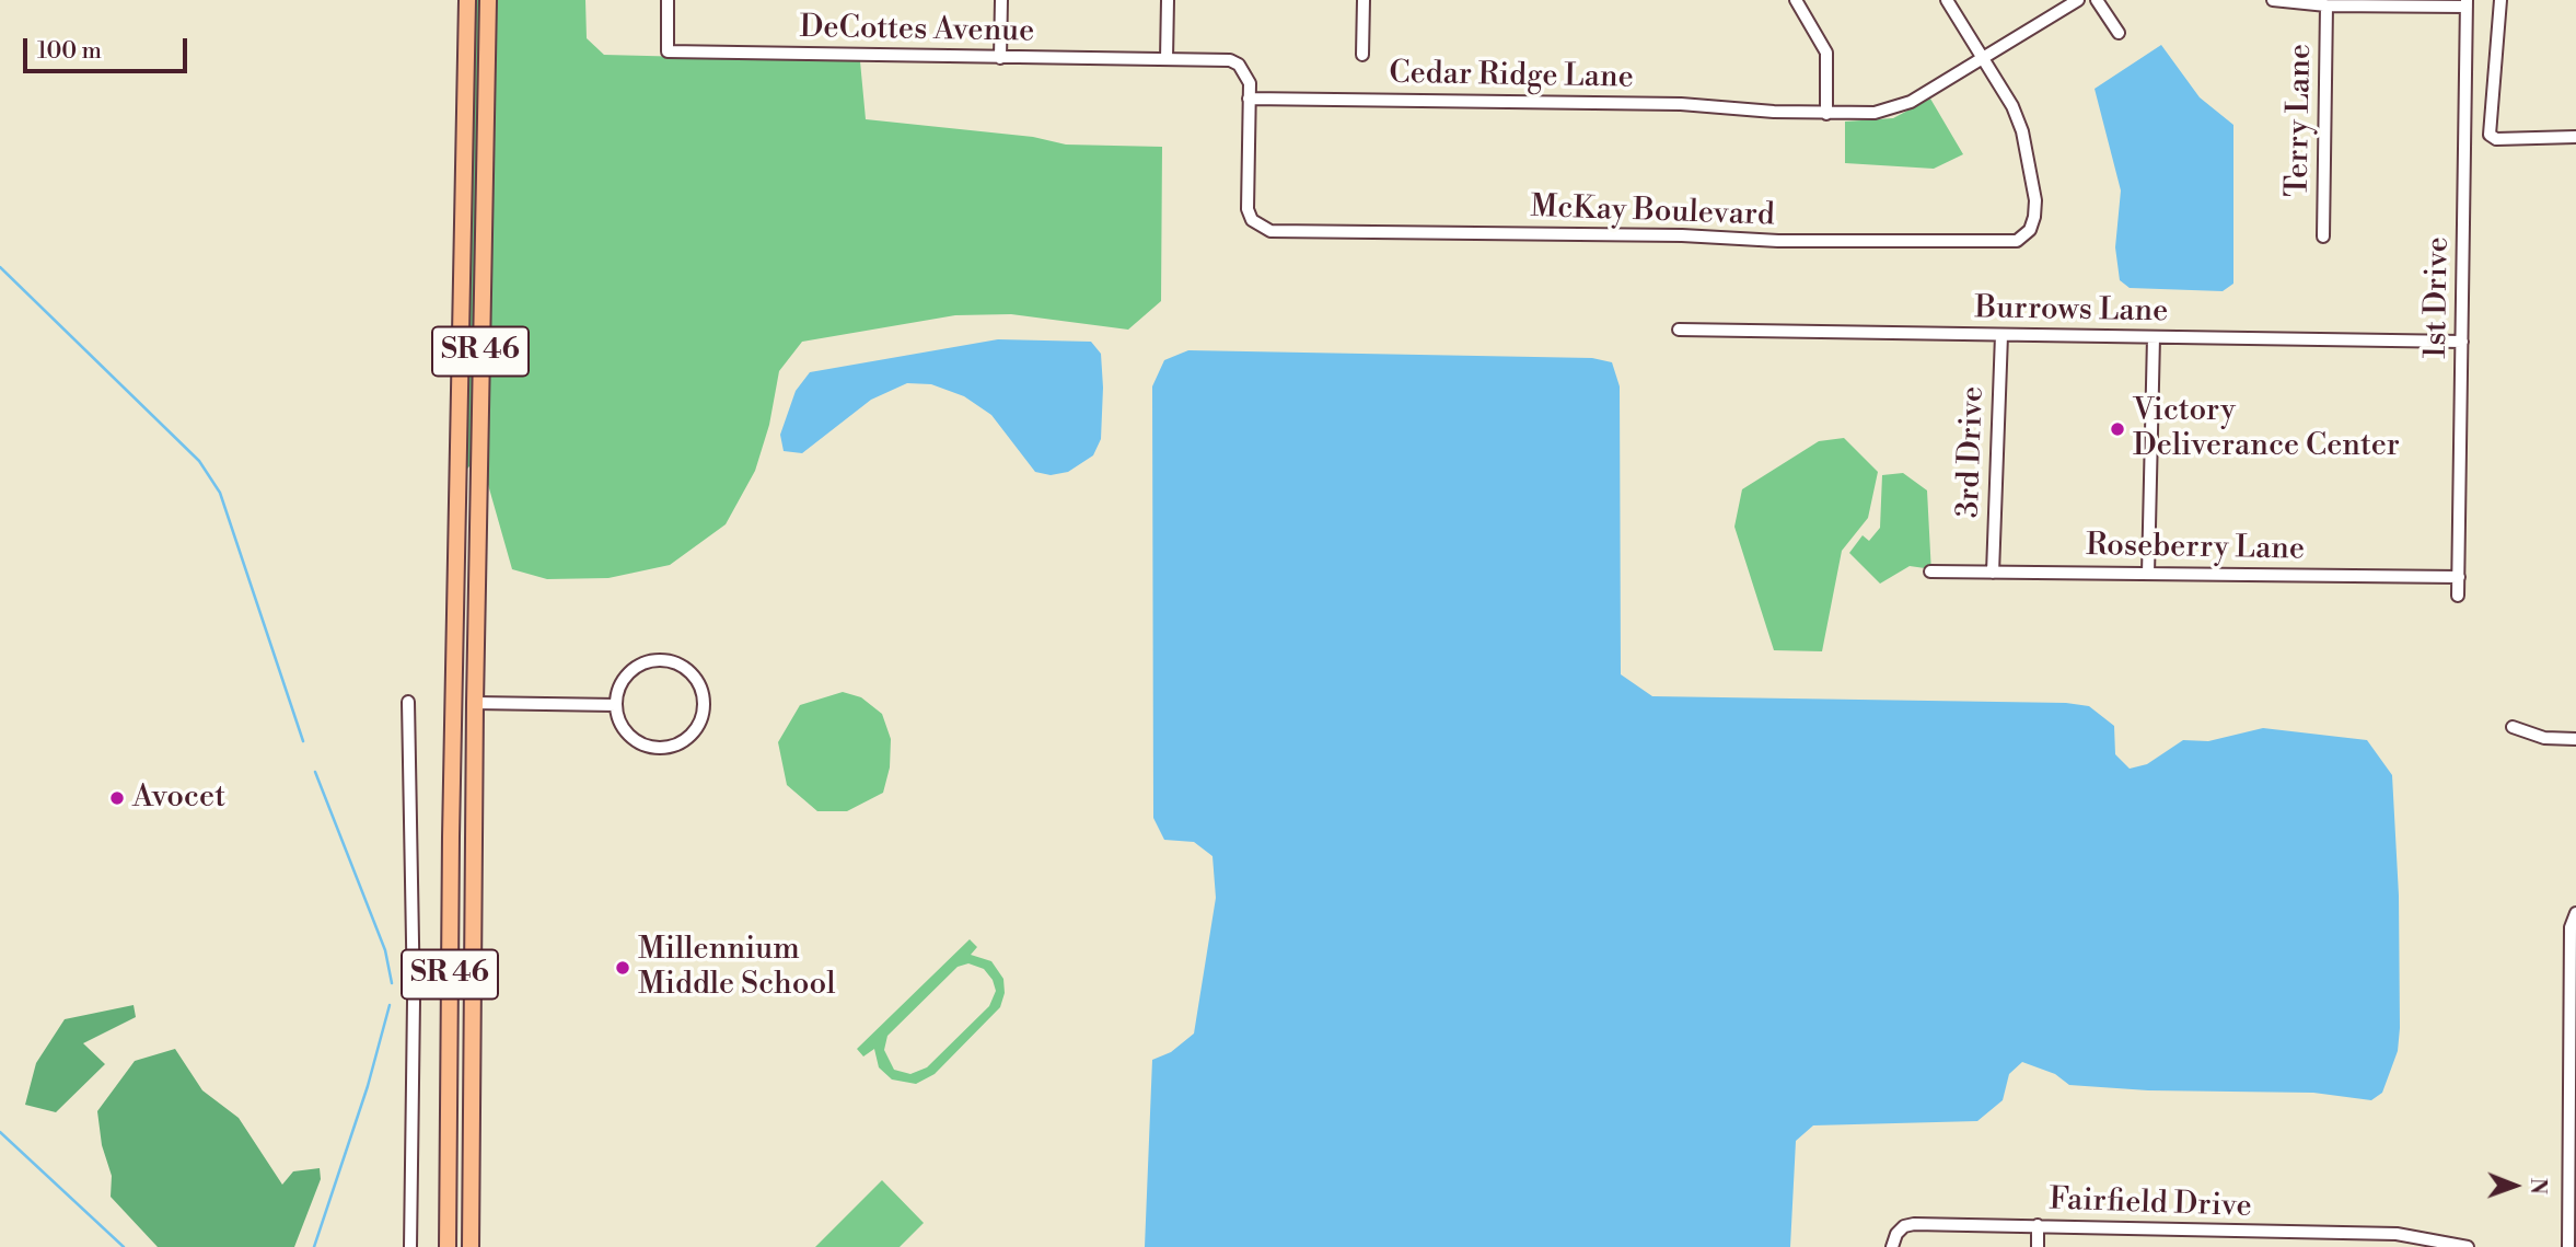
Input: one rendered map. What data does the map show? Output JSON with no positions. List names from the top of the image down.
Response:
{
  "streets": {
    "main road": ["SR 46"],
    "street": [
      "DeCottes Avenue",
      "Cedar Ridge Lane",
      "Terry Lane",
      "McKay Boulevard",
      "1st Drive",
      "Burrows Lane",
      "3rd Drive",
      "Roseberry Lane",
      "Fairfield Drive"
    ]
  },
  "crossings": [
    ["DeCottes Avenue", "McKay Boulevard"],
    ["Cedar Ridge Lane", "McKay Boulevard"],
    ["1st Drive", "Burrows Lane"],
    ["1st Drive", "Roseberry Lane"],
    ["Burrows Lane", "3rd Drive"],
    ["3rd Drive", "Roseberry Lane"]
  ],
  "places": ["Victory Deliverance Center", "Avocet", "Millennium Middle School"],
  "scale_bar": "100 m",
  "north": "right"
}
